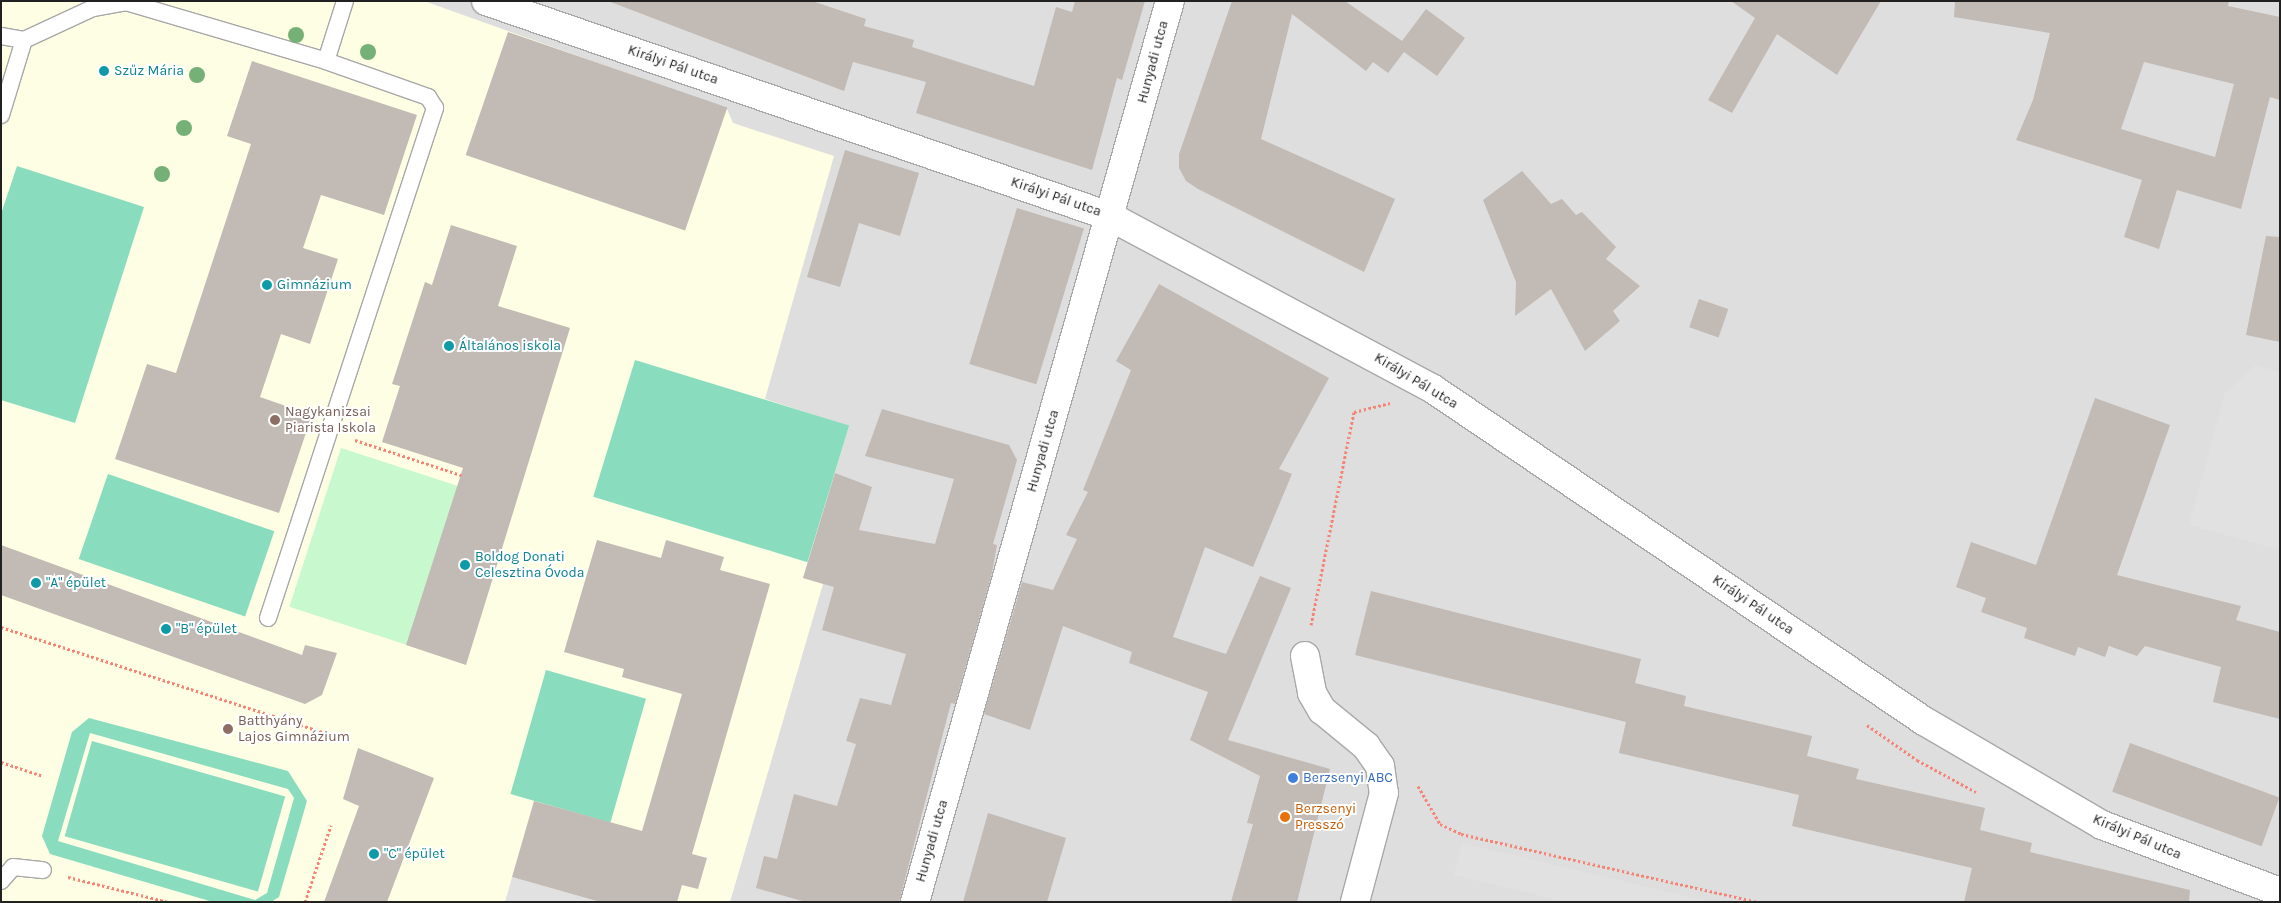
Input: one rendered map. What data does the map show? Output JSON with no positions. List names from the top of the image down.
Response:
{
  "streets": {
    "street": ["Hunyadi utca", "Királyi Pál utca"]
  },
  "crossings": [
    ["Hunyadi utca", "Királyi Pál utca"]
  ],
  "places": [
    "Szűz Mária",
    "Gimnázium",
    "Általános iskola",
    "Nagykanizsai Piarista Iskola",
    "Boldog Donati Celesztina Óvoda",
    "\"A\" épület",
    "\"B\" épület",
    "Batthyány Lajos Gimnázium",
    "Berzsenyi ABC",
    "Berzsenyi Presszó",
    "\"C\" épület"
  ]
}
